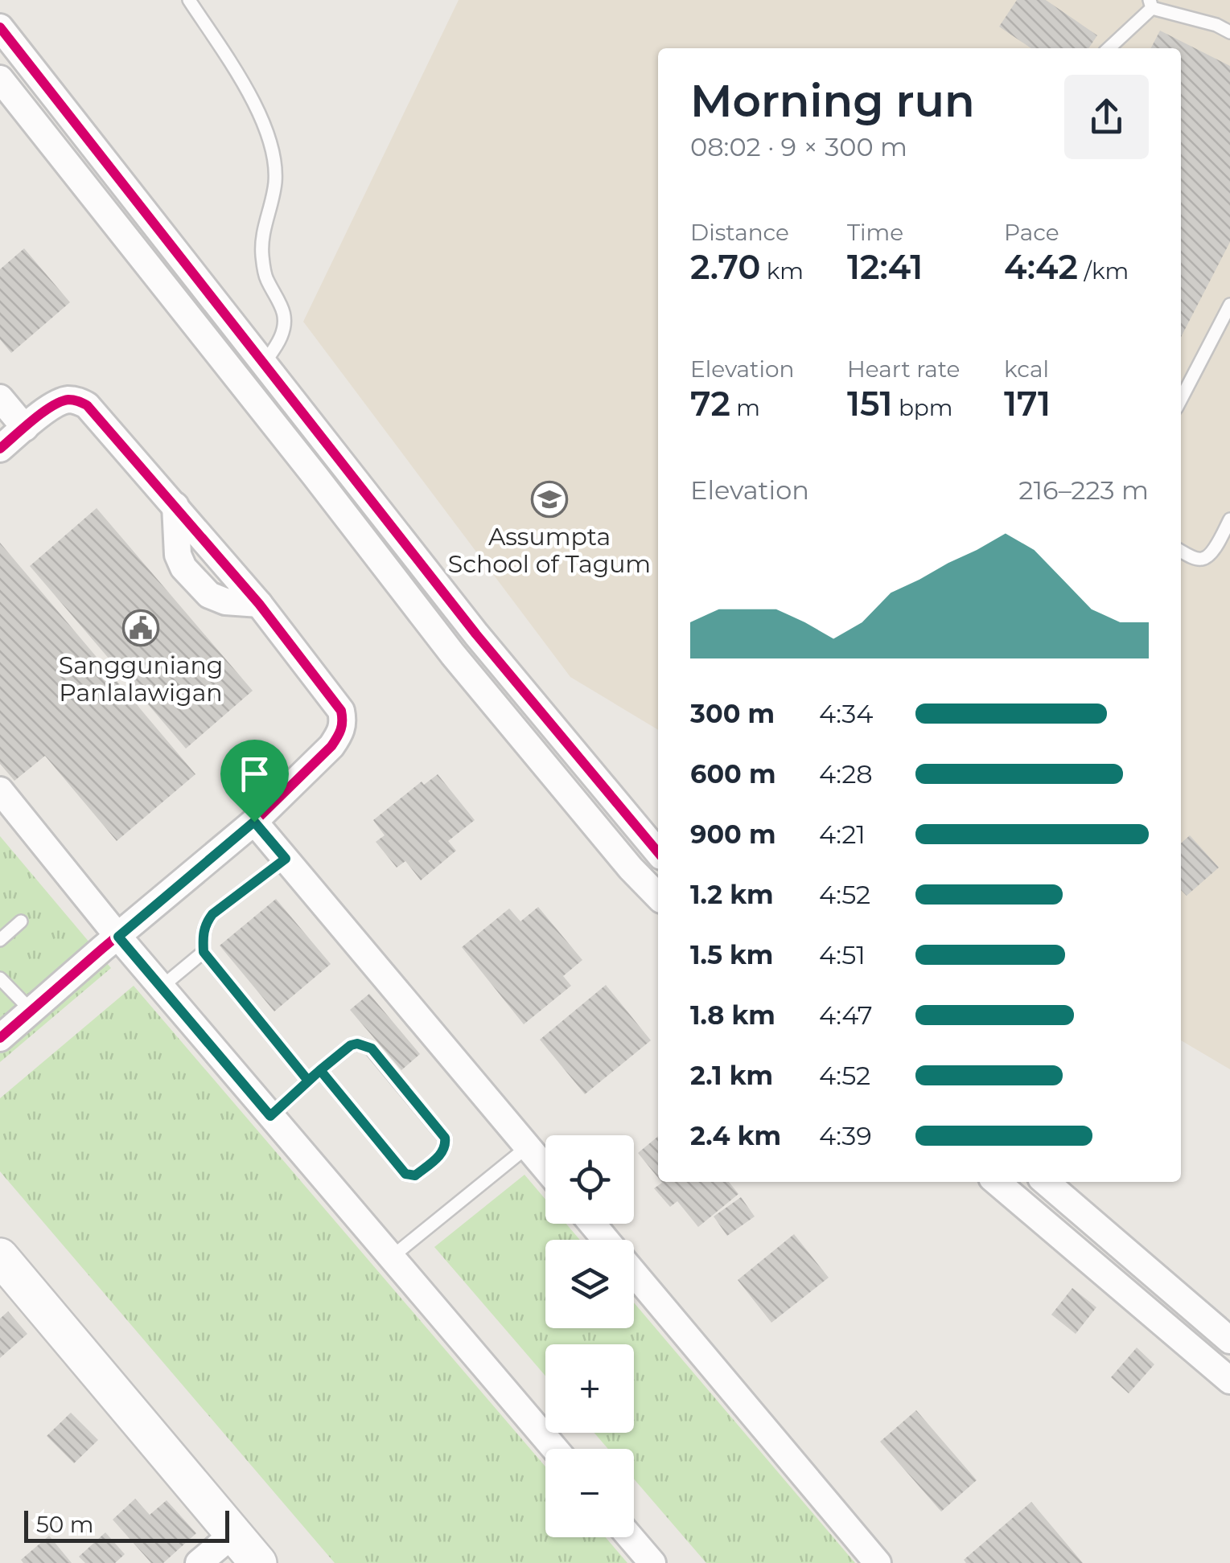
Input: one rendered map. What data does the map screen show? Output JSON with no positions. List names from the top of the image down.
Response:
{
  "places": {
    "school or university": ["Assumpta School of Tagum"],
    "public building": ["Sangguniang Panlalawigan"]
  },
  "scale_bar": "50 m",
  "page": {
    "heading": ["Morning run", "08:02 · 9 × 300 m"],
    "stats": [
      ["Distance", "2.70 km"],
      ["Time", "12:41"],
      ["Pace", "4:42 /km"],
      ["Elevation", "72 m"],
      ["Heart rate", "151 bpm"],
      ["kcal", "171"]
    ],
    "chart": ["Elevation", "216–223 m"],
    "list": [
      {
        "name": "300 m",
        "note": "4:34"
      },
      {
        "name": "600 m",
        "note": "4:28"
      },
      {
        "name": "900 m",
        "note": "4:21"
      },
      {
        "name": "1.2 km",
        "note": "4:52"
      },
      {
        "name": "1.5 km",
        "note": "4:51"
      },
      {
        "name": "1.8 km",
        "note": "4:47"
      },
      {
        "name": "2.1 km",
        "note": "4:52"
      },
      {
        "name": "2.4 km",
        "note": "4:39"
      }
    ],
    "map_buttons": ["+", "−"],
    "scale": "50 m"
  }
}
